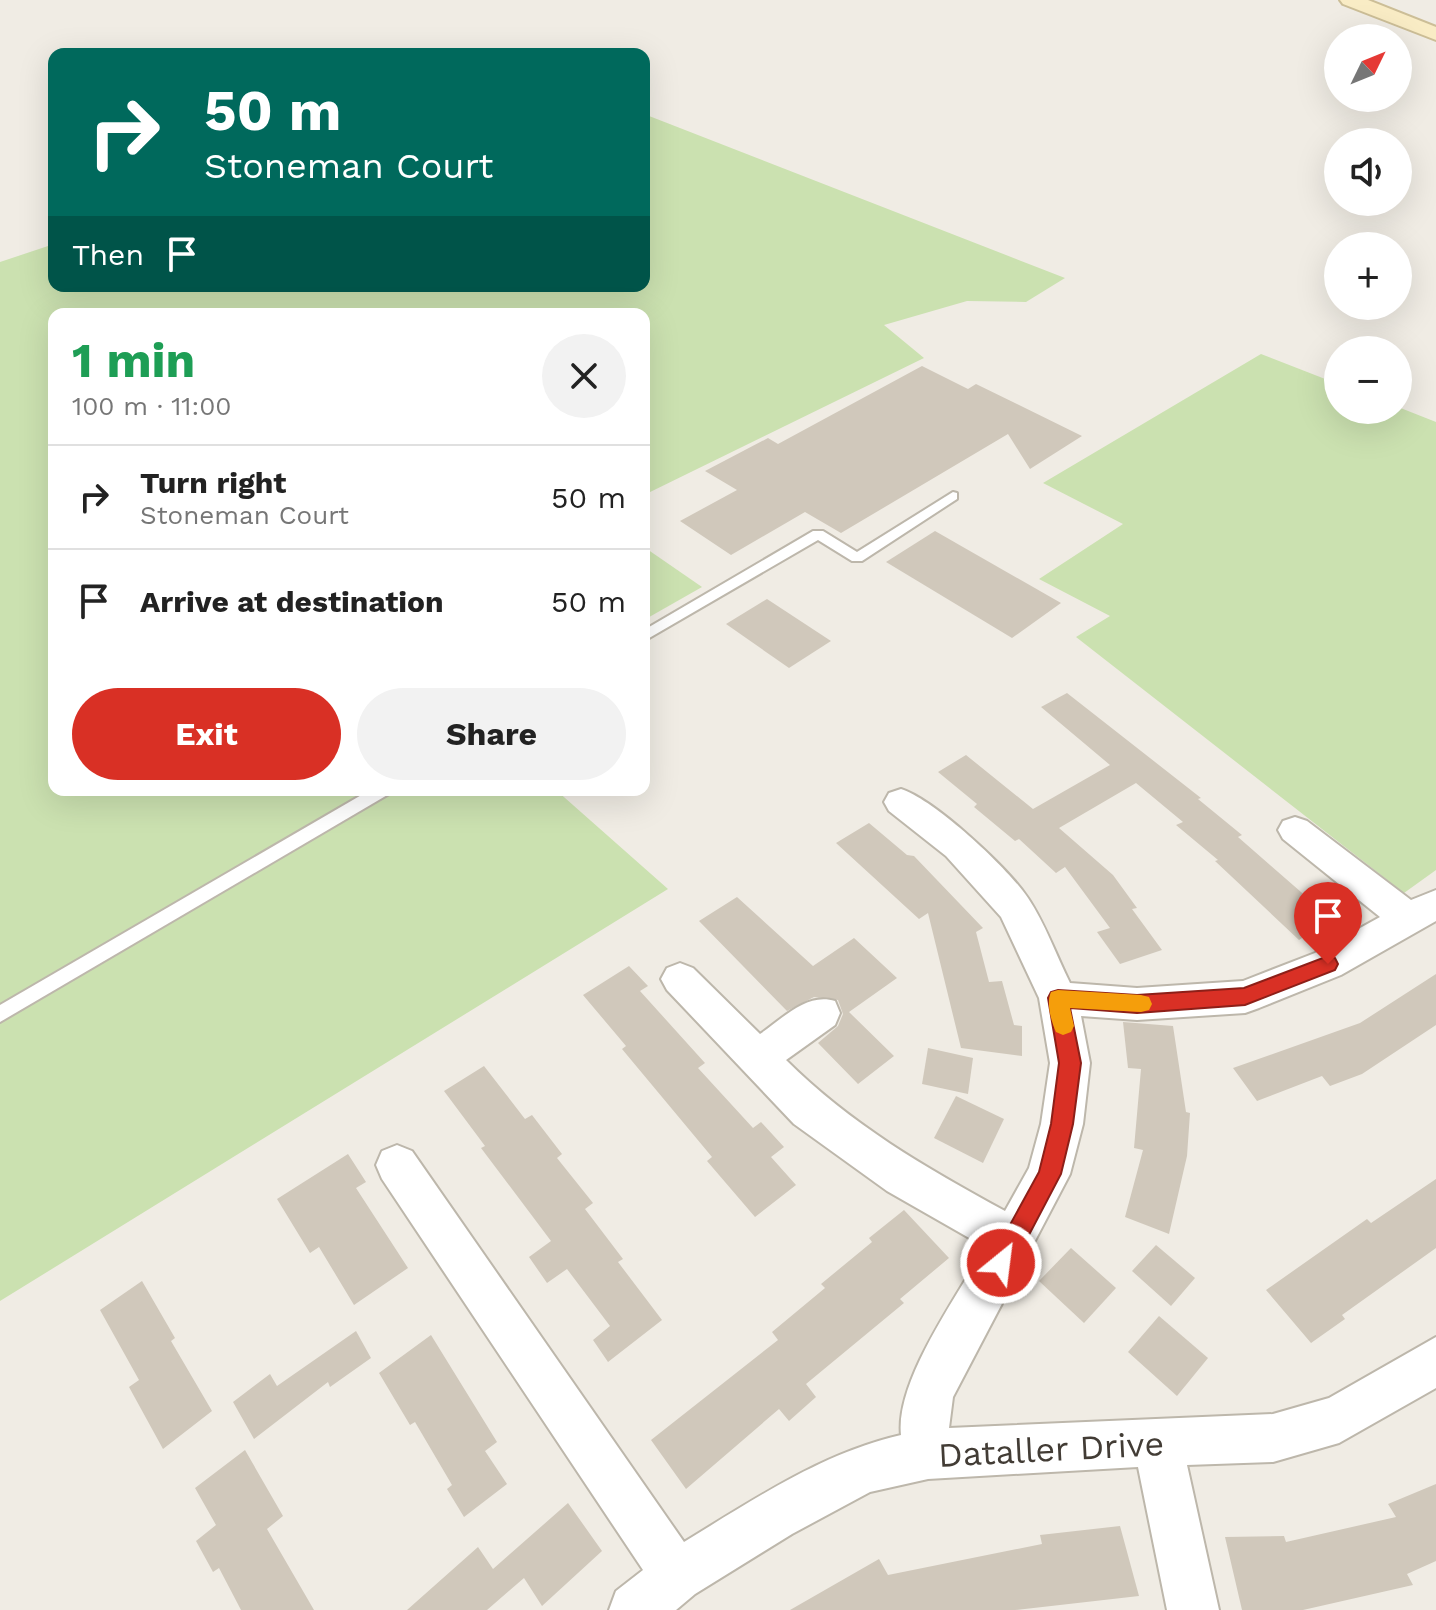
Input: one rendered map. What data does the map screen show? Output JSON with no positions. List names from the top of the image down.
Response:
{
  "streets": {
    "street": ["Dataller Drive"]
  },
  "north": "top right",
  "page": {
    "map_buttons": ["+", "−"],
    "turn": ["50 m", "Stoneman Court"],
    "then": "Then",
    "heading": ["1 min", "100 m · 11:00"],
    "list": [
      {
        "name": "Turn right",
        "note": "Stoneman Court",
        "value": "50 m"
      },
      {
        "name": "Arrive at destination",
        "value": "50 m"
      }
    ],
    "buttons": ["Exit", "Share"]
  }
}
